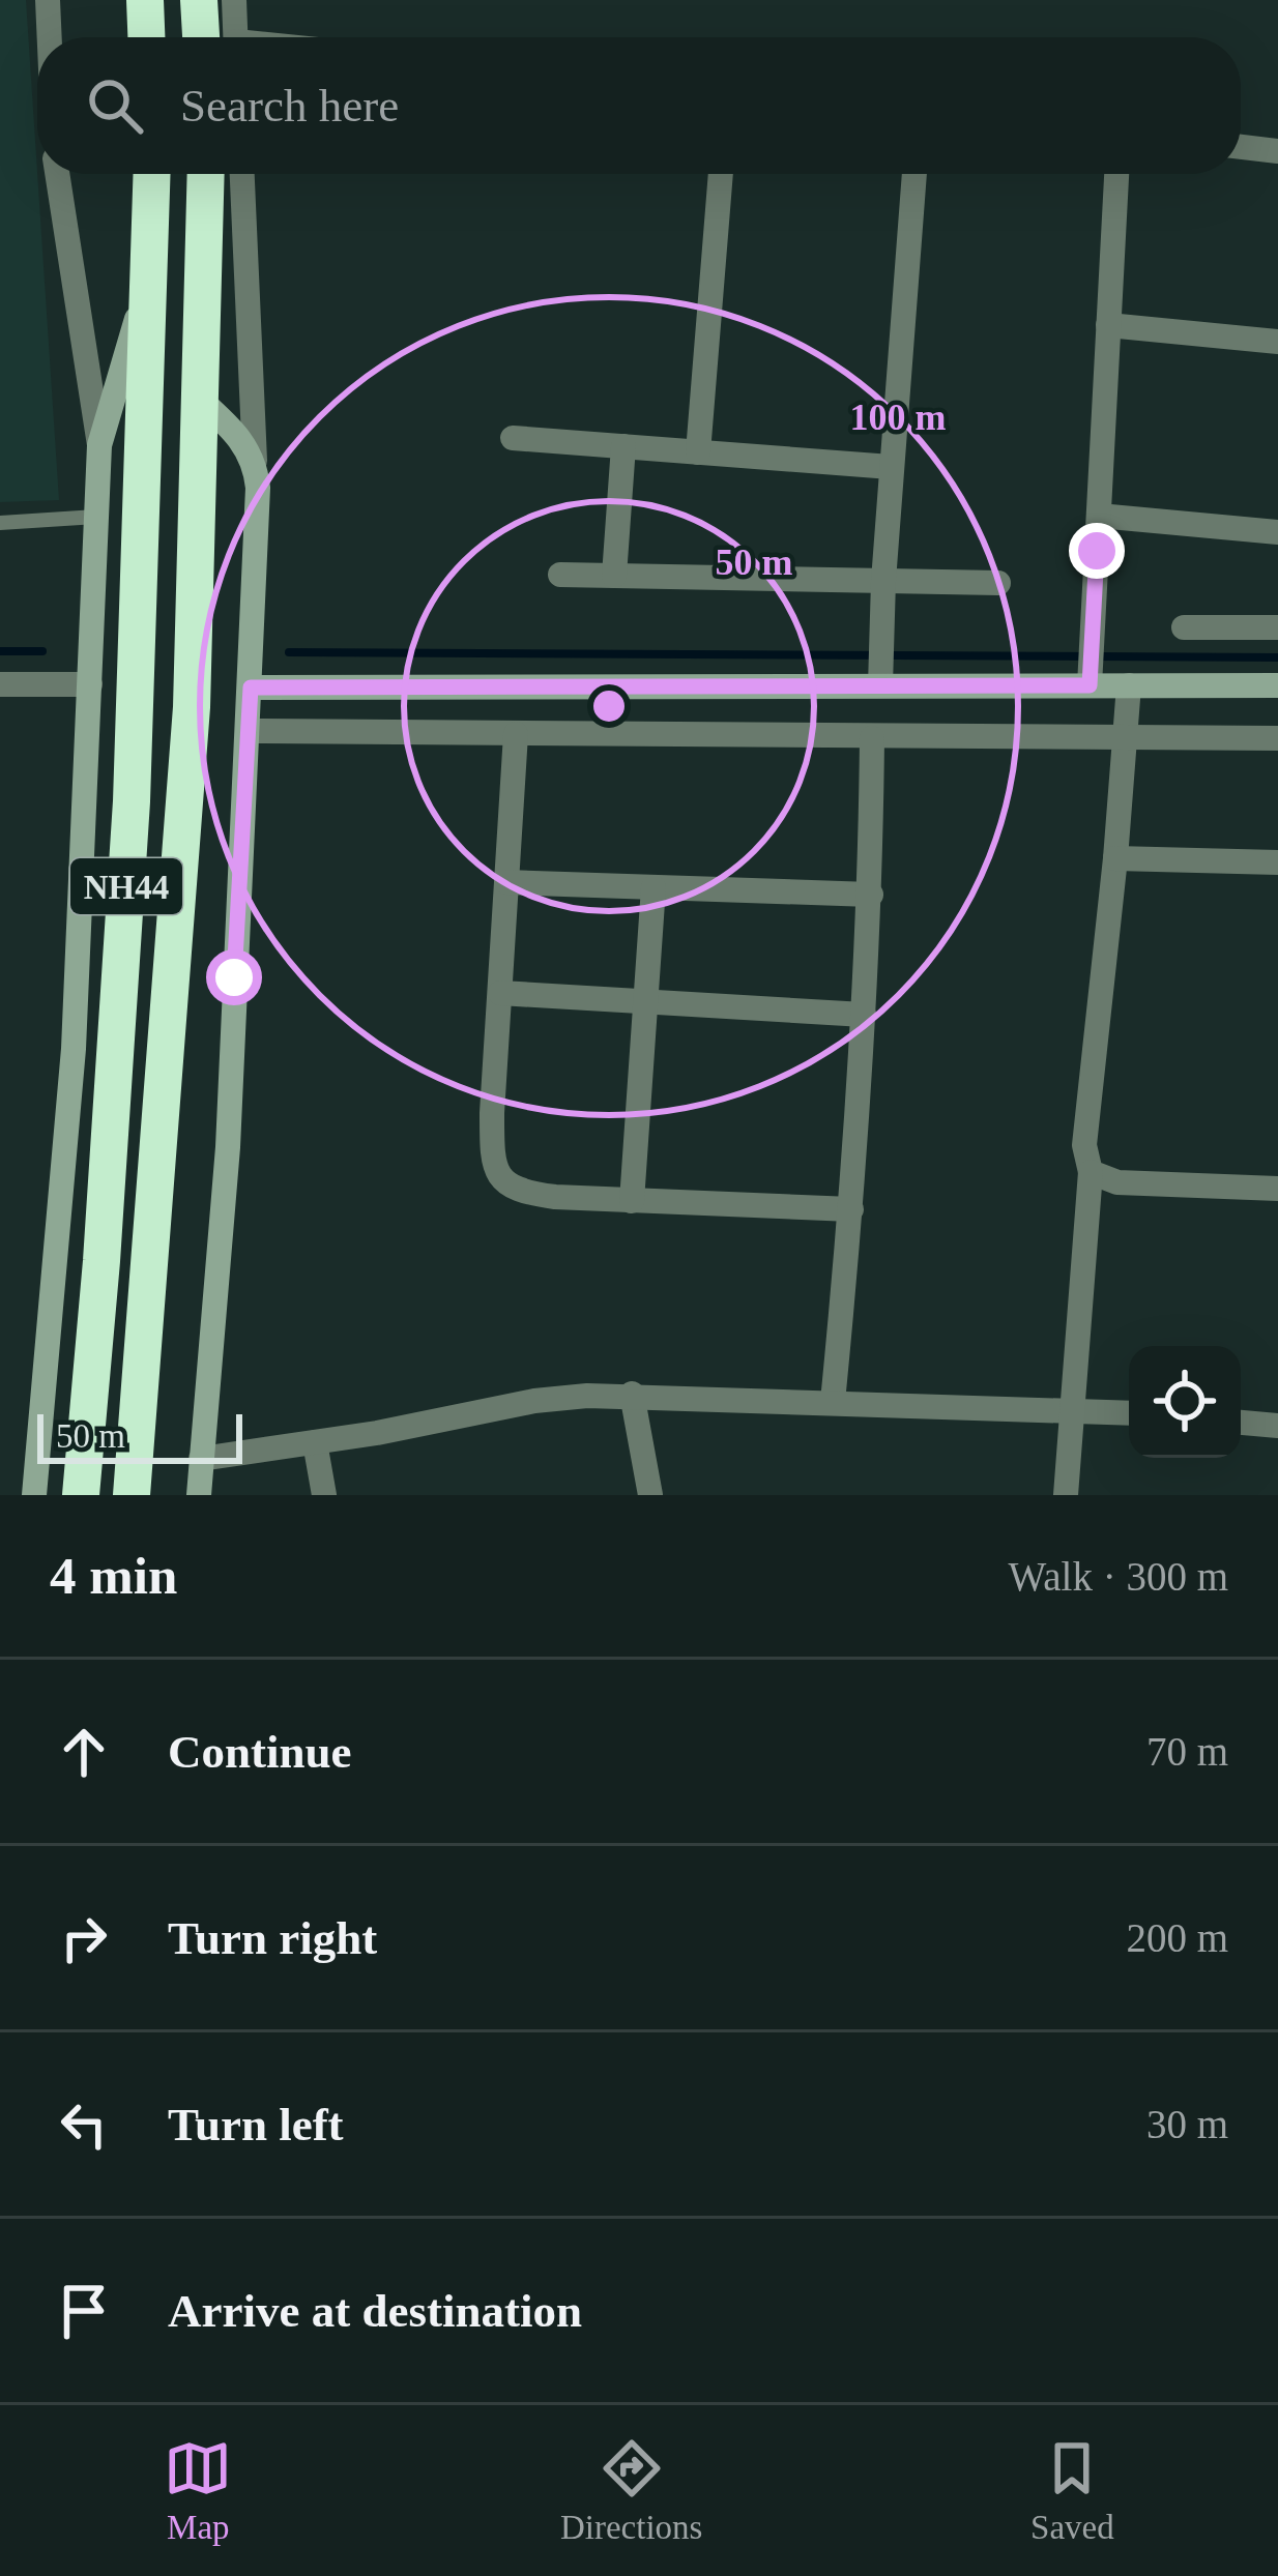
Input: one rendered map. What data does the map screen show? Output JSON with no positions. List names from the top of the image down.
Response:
{
  "streets": {
    "highway": ["NH44"]
  },
  "scale_bar": "50 m",
  "page": {
    "search": "Search here",
    "scale": "50 m",
    "heading": ["4 min", "Walk · 300 m"],
    "list": [
      ["Continue", "70 m"],
      ["Turn right", "200 m"],
      ["Turn left", "30 m"],
      "Arrive at destination"
    ],
    "nav": ["Map", "Directions", "Saved"]
  },
  "rings": ["100 m", "50 m"]
}
